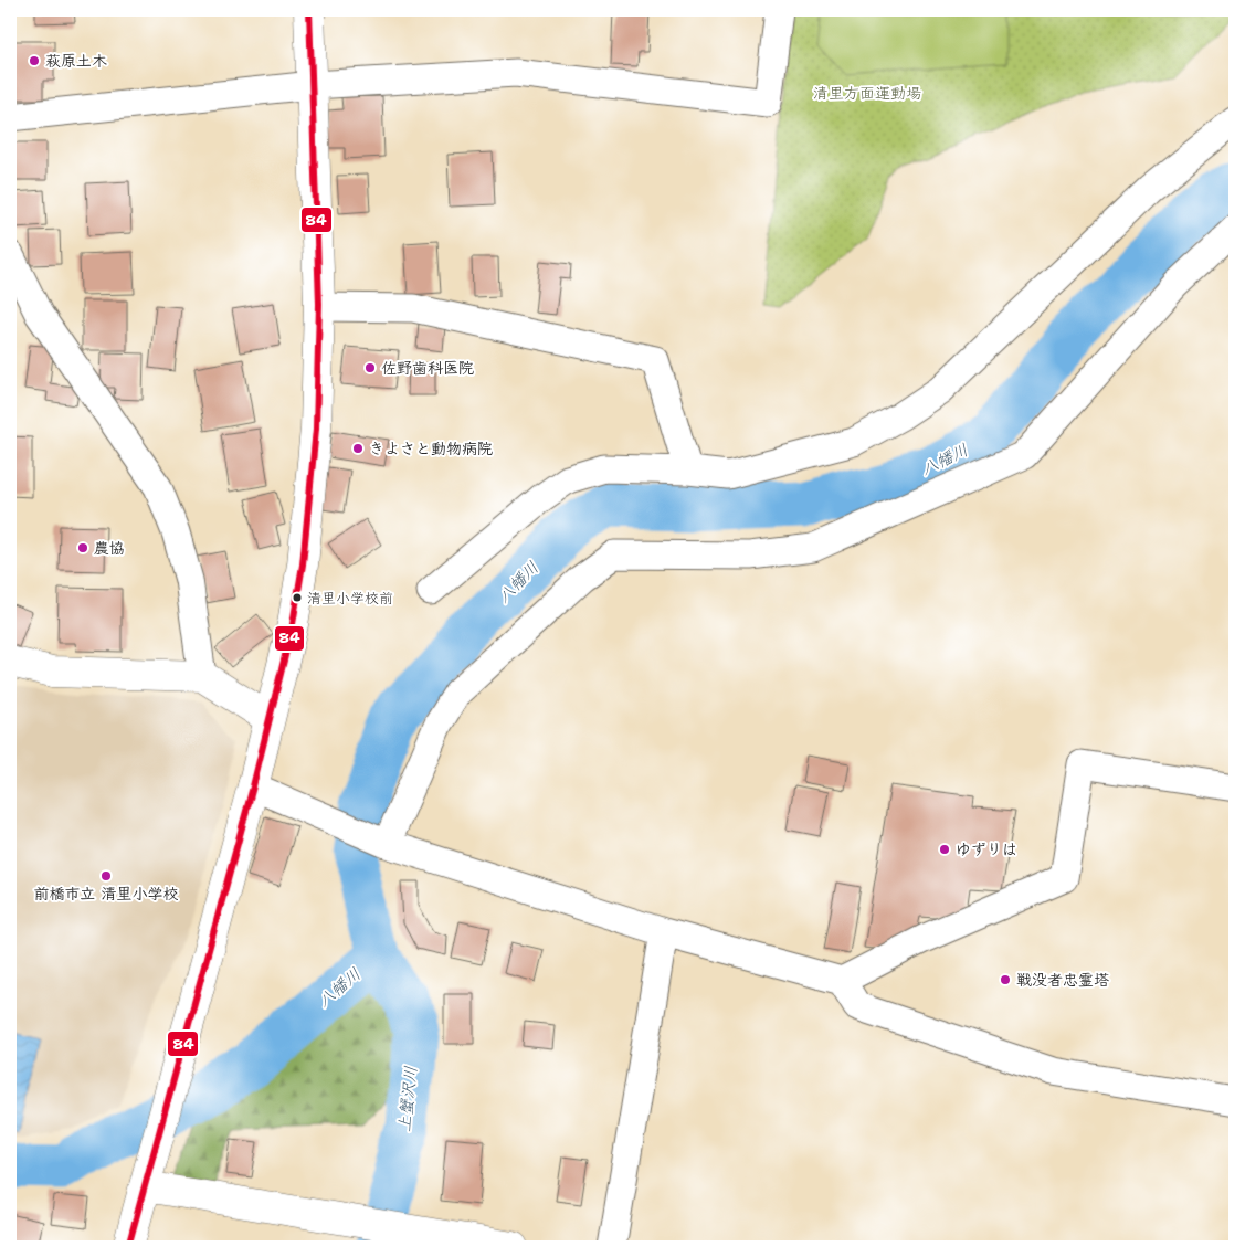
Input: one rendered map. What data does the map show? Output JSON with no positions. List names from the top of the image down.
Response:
{
  "water": ["八幡川", "上蟹沢川"],
  "parks": ["清里方面運動場"],
  "places": [
    "萩原土木",
    "佐野歯科医院",
    "きよさと動物病院",
    "農協",
    "清里小学校前",
    "ゆずりは",
    "前橋市立 清里小学校",
    "戦没者忠霊塔"
  ],
  "lines": ["transit line 84"]
}
